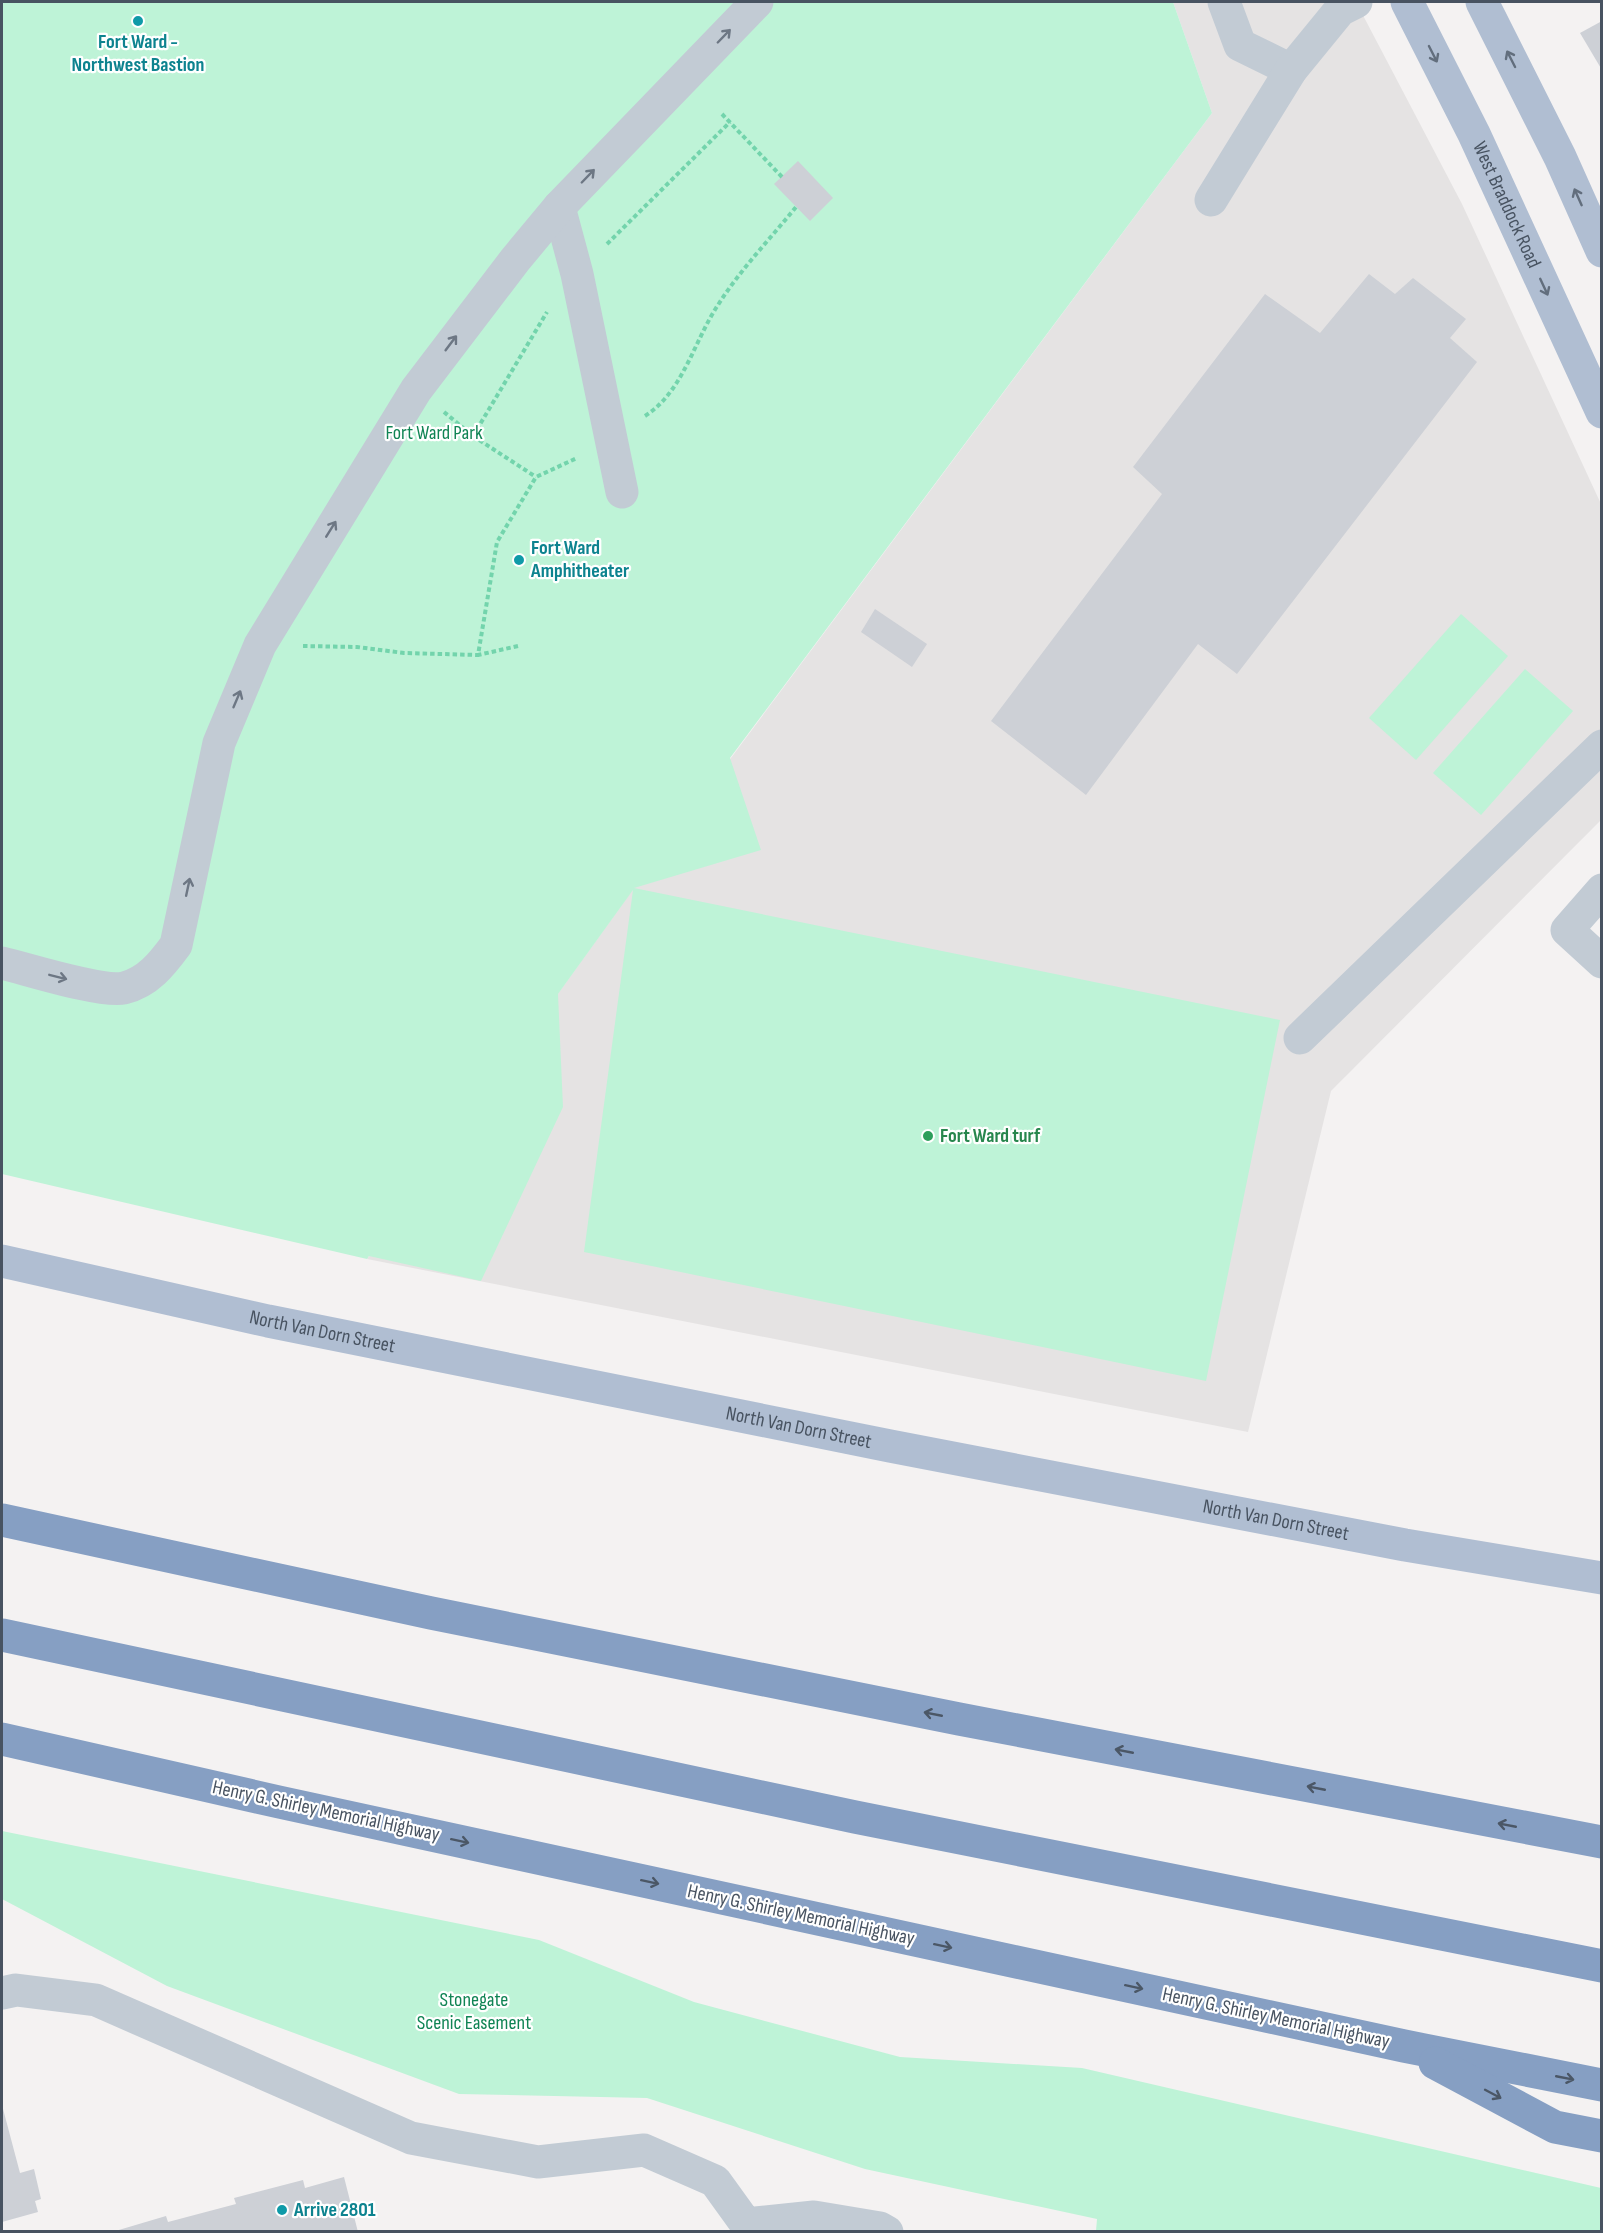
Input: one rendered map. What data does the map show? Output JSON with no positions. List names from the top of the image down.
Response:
{
  "streets": {
    "highway": ["Henry G. Shirley Memorial Highway"],
    "main road": ["West Braddock Road", "North Van Dorn Street"]
  },
  "parks": ["Fort Ward Park", "Stonegate Scenic Easement"],
  "places": [
    "Fort Ward - Northwest Bastion",
    "Fort Ward Amphitheater",
    "Fort Ward turf",
    "Arrive 2801"
  ]
}
